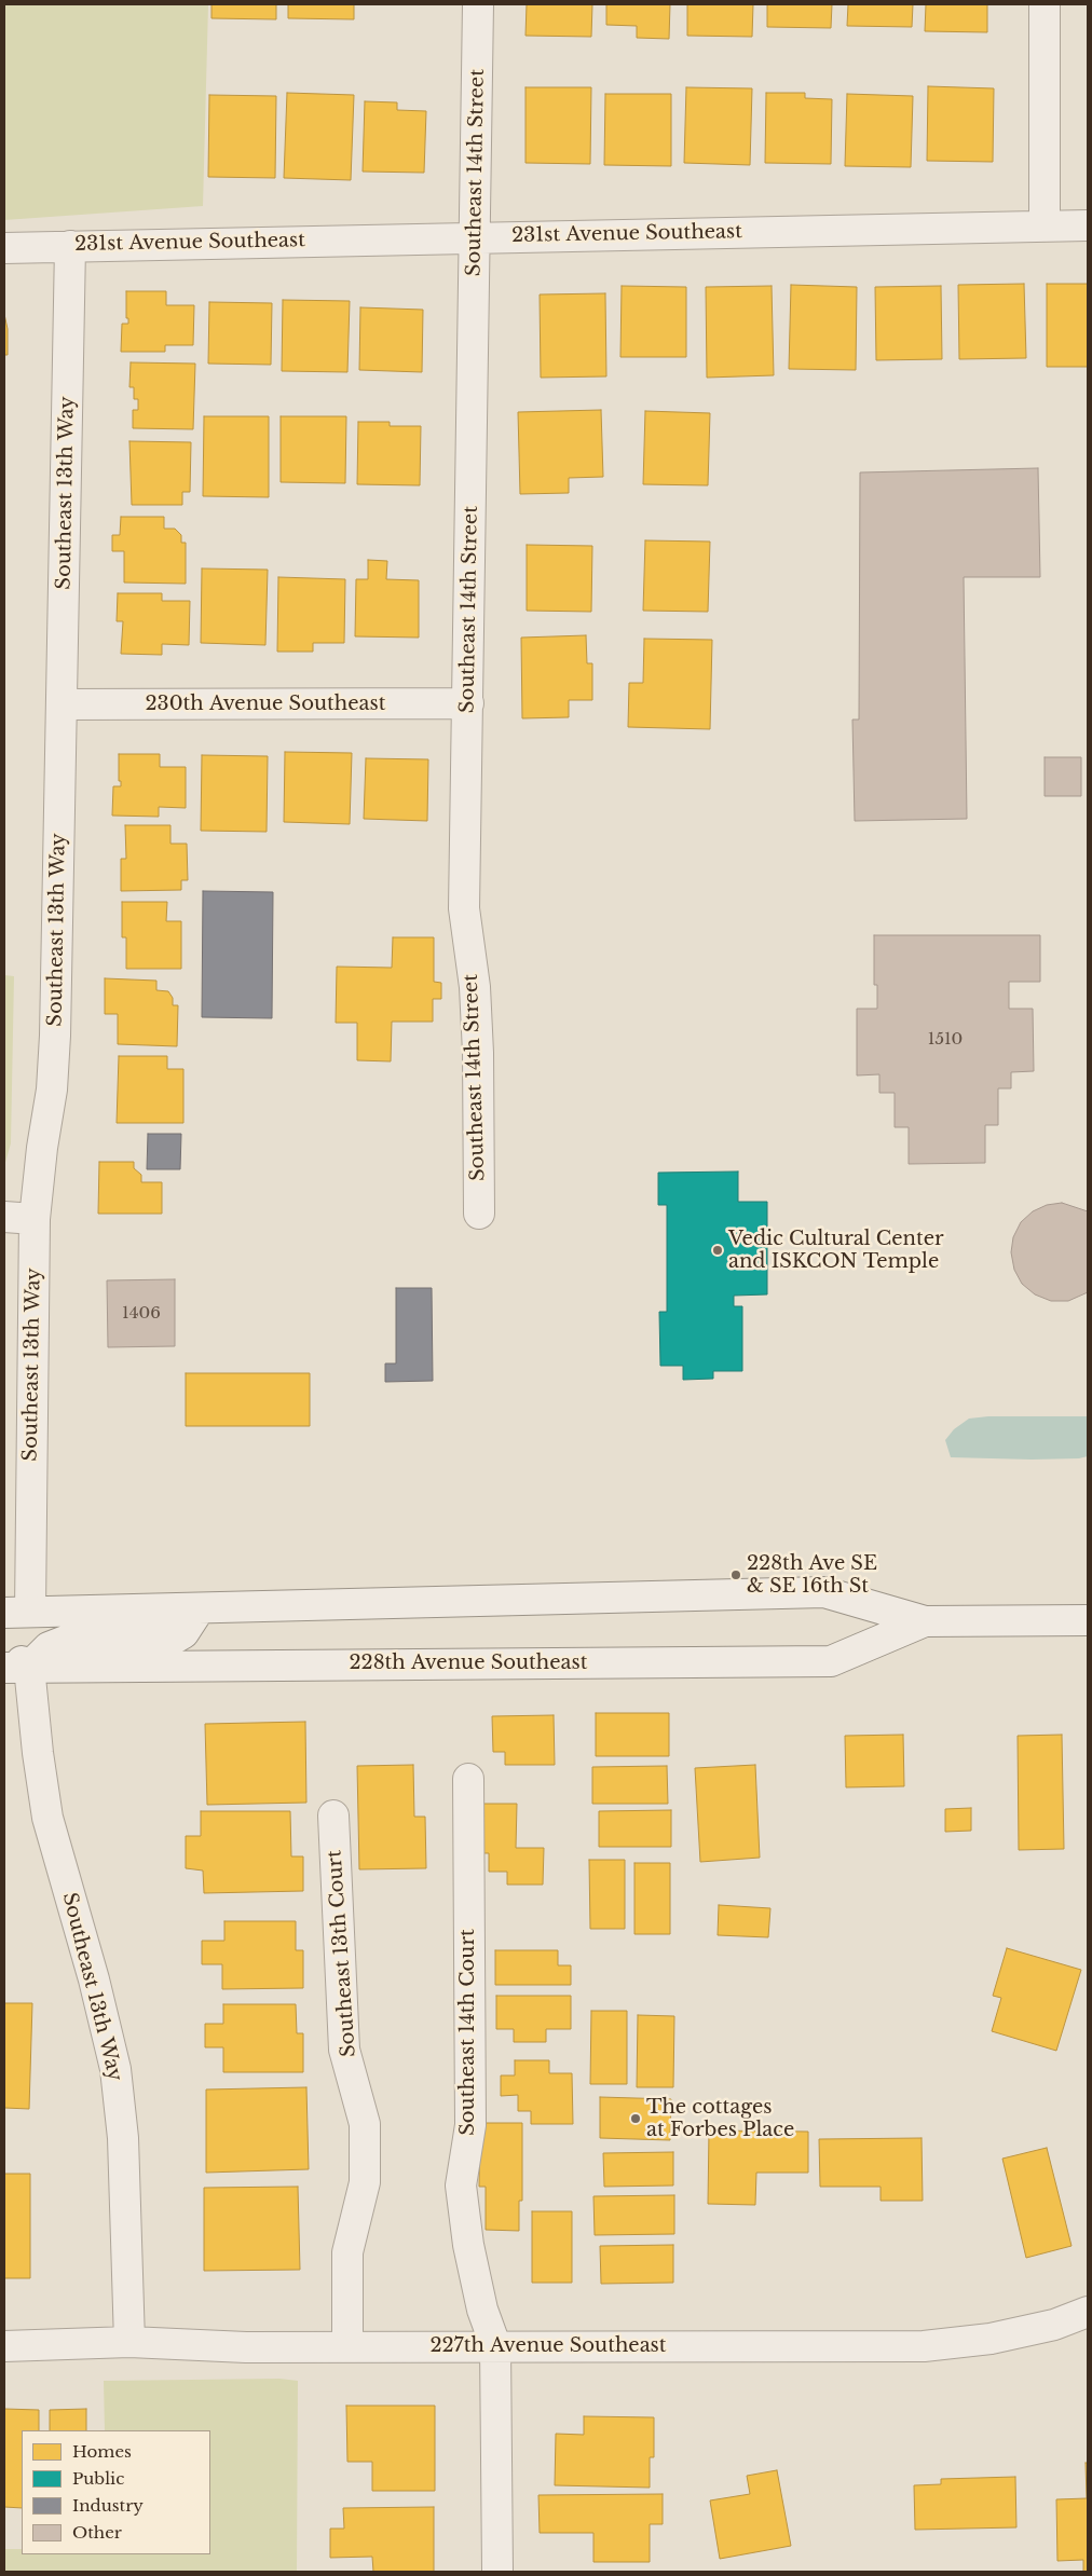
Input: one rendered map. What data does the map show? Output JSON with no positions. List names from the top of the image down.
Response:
{
  "streets": {
    "street": [
      "Southeast 14th Street",
      "231st Avenue Southeast",
      "Southeast 13th Way",
      "230th Avenue Southeast",
      "228th Avenue Southeast",
      "Southeast 13th Court",
      "Southeast 14th Court",
      "227th Avenue Southeast"
    ]
  },
  "crossings": [
    ["Southeast 14th Street", "231st Avenue Southeast"],
    ["Southeast 14th Street", "230th Avenue Southeast"],
    ["231st Avenue Southeast", "Southeast 13th Way"],
    ["Southeast 13th Way", "230th Avenue Southeast"],
    ["Southeast 13th Way", "228th Avenue Southeast"],
    ["Southeast 13th Way", "227th Avenue Southeast"],
    ["Southeast 13th Court", "227th Avenue Southeast"],
    ["Southeast 14th Court", "227th Avenue Southeast"]
  ],
  "places": ["Vedic Cultural Center and ISKCON Temple", "228th Ave SE & SE 16th St", "The cottages at Forbes Place"],
  "house_numbers": ["1510", "1406"],
  "legend": [
    "Homes",
    "Public",
    "Industry",
    "Other"
  ]
}
